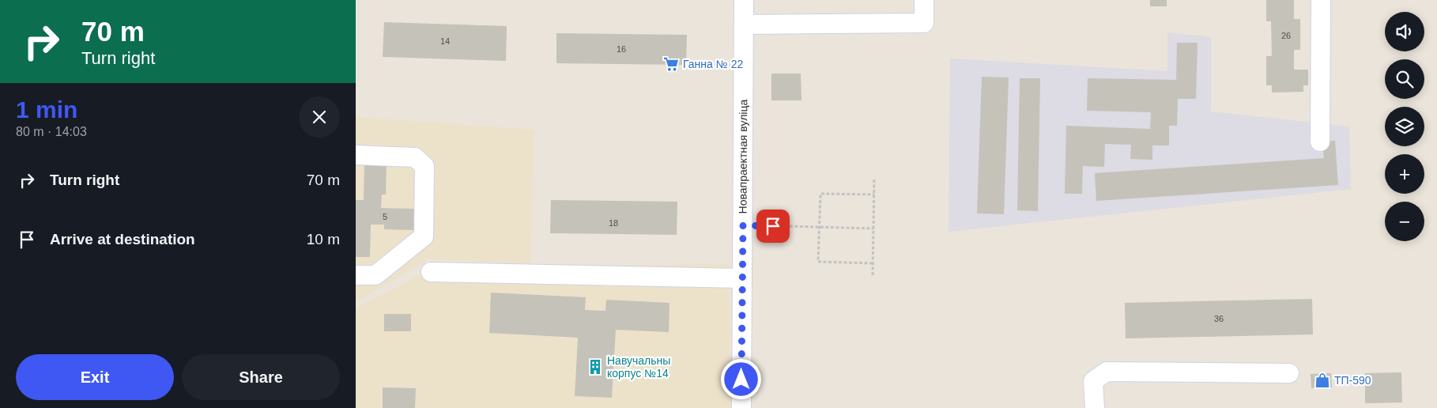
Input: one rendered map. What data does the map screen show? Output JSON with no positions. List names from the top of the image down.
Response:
{
  "streets": {
    "street": ["Новапраектная вуліца"]
  },
  "places": {
    "supermarket": ["Ганна № 22"],
    "building": ["Навучальны корпус №14"],
    "shop": ["ТП-590"]
  },
  "house_numbers": [
    "26",
    "14",
    "16",
    "5",
    "18",
    "36"
  ],
  "page": {
    "turn": ["70 m", "Turn right"],
    "map_buttons": ["+", "−"],
    "heading": ["1 min", "80 m · 14:03"],
    "list": [
      {
        "name": "Turn right",
        "value": "70 m"
      },
      {
        "name": "Arrive at destination",
        "value": "10 m"
      }
    ],
    "buttons": ["Exit", "Share"]
  }
}
